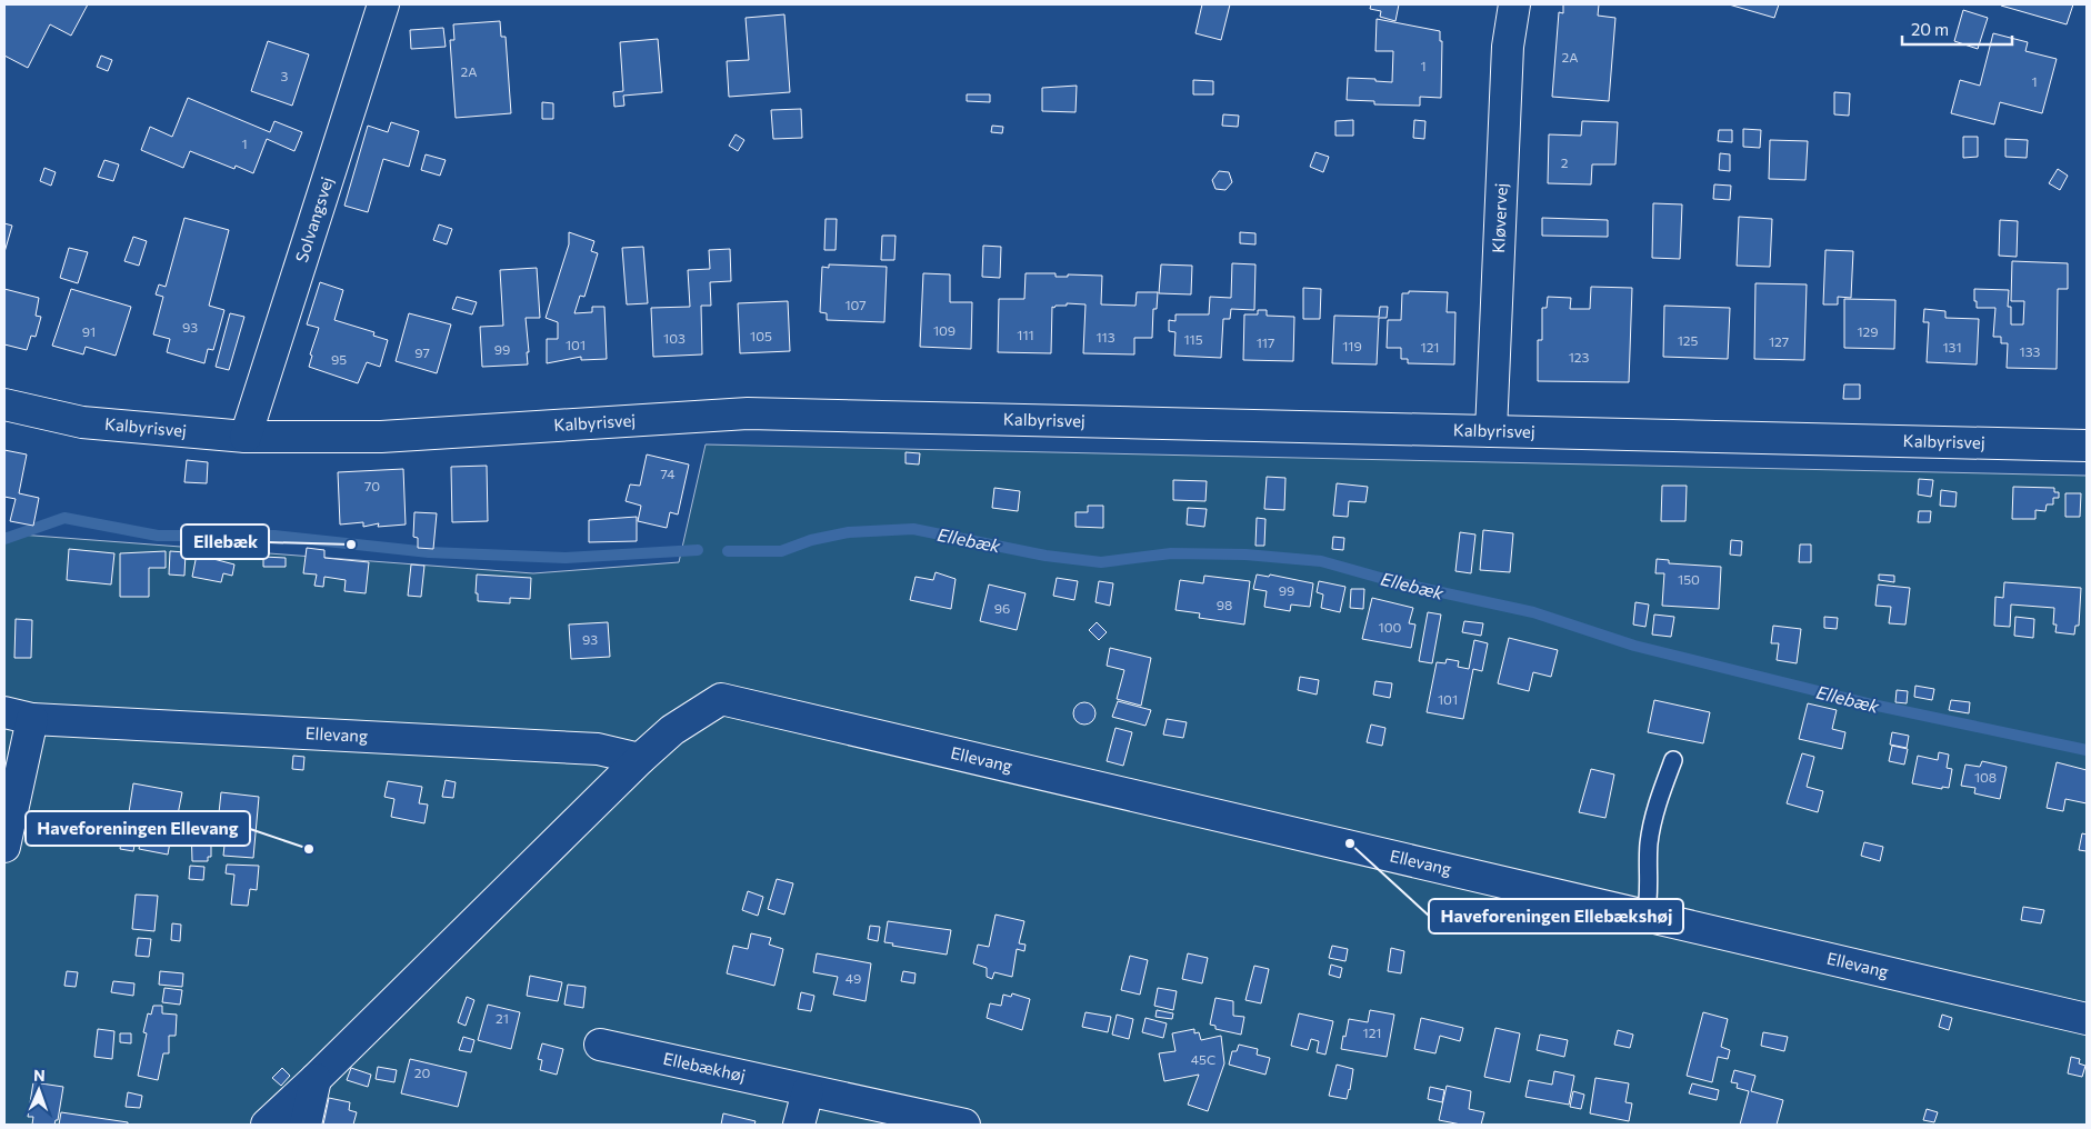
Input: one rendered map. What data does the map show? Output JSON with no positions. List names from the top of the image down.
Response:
{
  "streets": {
    "street": [
      "Kløvervej",
      "Solvangsvej",
      "Kalbyrisvej",
      "Ellevang",
      "Ellebækhøj"
    ]
  },
  "crossings": [
    ["Kløvervej", "Kalbyrisvej"],
    ["Solvangsvej", "Kalbyrisvej"]
  ],
  "water": ["Ellebæk"],
  "places": ["Ellebæk", "Haveforeningen Ellebækshøj", "Haveforeningen Ellevang"],
  "house_numbers": [
    "2A",
    "1",
    "2A",
    "3",
    "1",
    "1",
    "2",
    "107",
    "93",
    "109",
    "91",
    "129",
    "111",
    "105",
    "113",
    "103",
    "115",
    "125",
    "127",
    "117",
    "101",
    "119",
    "121",
    "131",
    "99",
    "133",
    "97",
    "123",
    "95",
    "74",
    "70",
    "150",
    "99",
    "98",
    "96",
    "100",
    "93",
    "101",
    "108",
    "49",
    "21",
    "121",
    "45C",
    "20"
  ],
  "scale_bar": "20 m",
  "north": "top"
}
